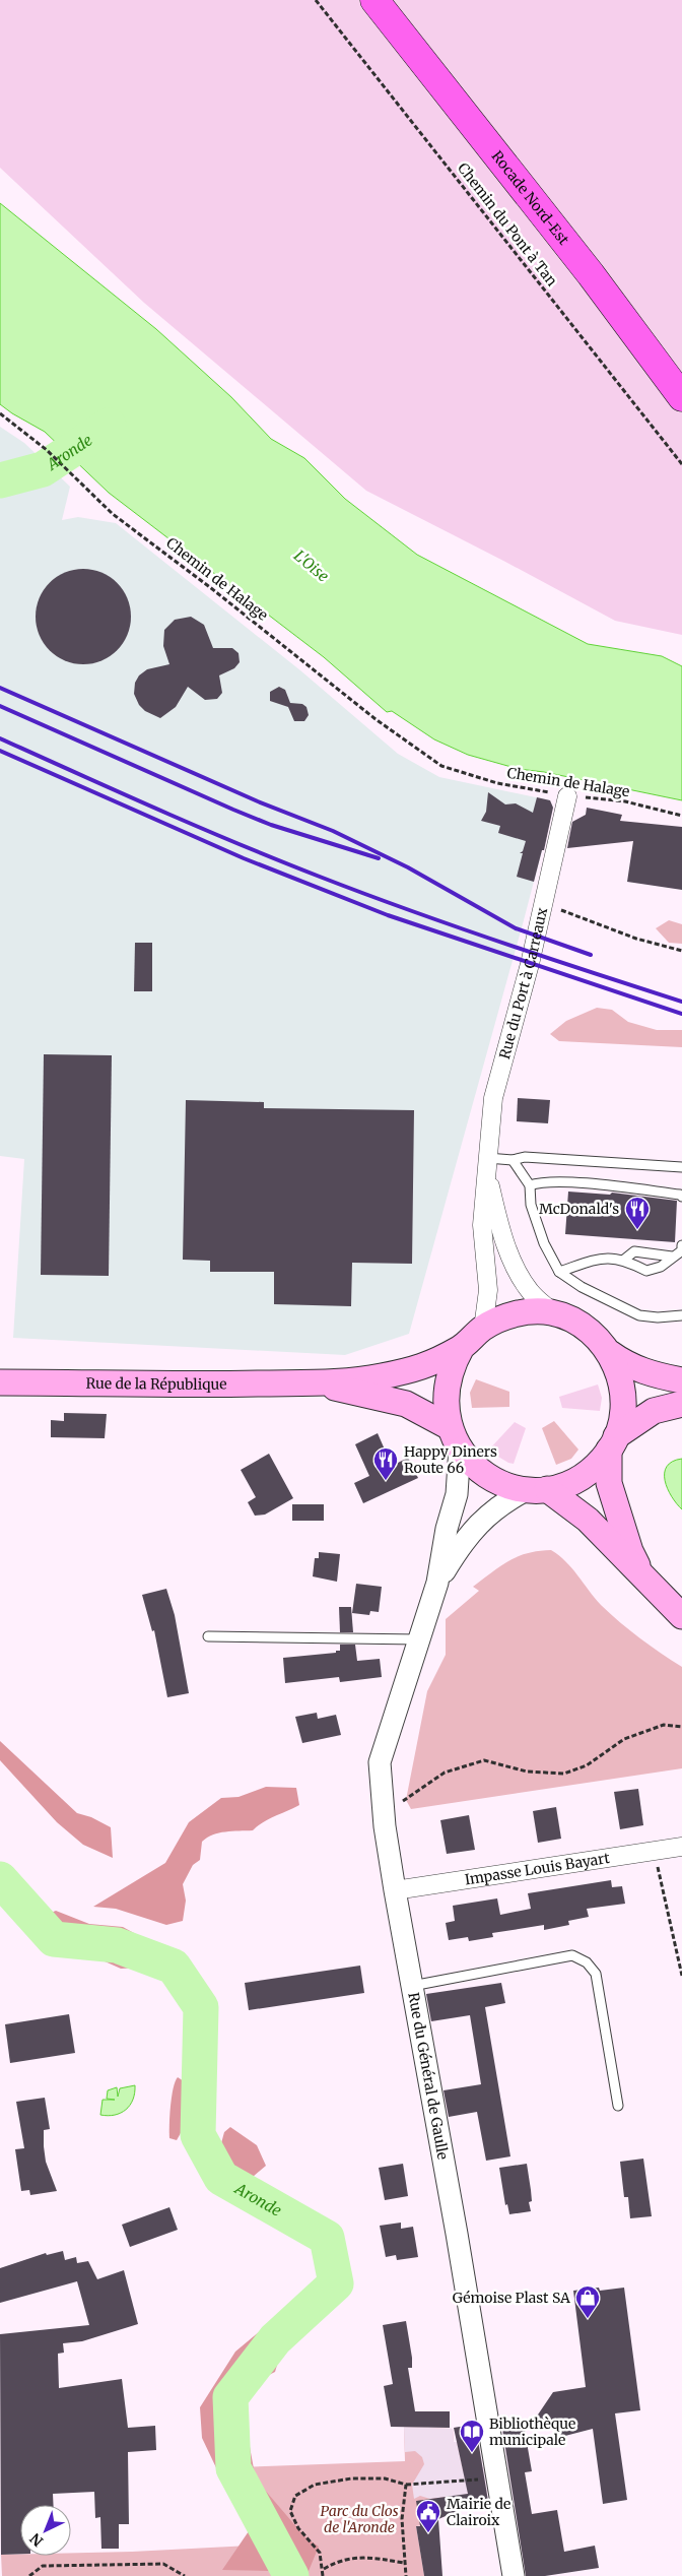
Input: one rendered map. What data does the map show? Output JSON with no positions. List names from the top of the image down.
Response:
{
  "streets": {
    "main road": ["Rocade Nord-Est", "Rue de la République"],
    "street": ["Rue du Port à Carreaux", "Impasse Louis Bayart", "Rue du Général de Gaulle"],
    "path": ["Chemin du Pont à Tan", "Chemin de Halage"]
  },
  "crossings": [
    ["Chemin de Halage", "Rue du Port à Carreaux"],
    ["Rue du Port à Carreaux", "Rue de la République"],
    ["Rue du Port à Carreaux", "Rue du Général de Gaulle"],
    ["Rue de la République", "Rue du Général de Gaulle"],
    ["Impasse Louis Bayart", "Rue du Général de Gaulle"]
  ],
  "water": ["Aronde", "L'Oise"],
  "parks": ["Parc du Clos de l'Aronde"],
  "places": {
    "restaurant": ["McDonald's", "Happy Diners Route 66"],
    "shop": ["Gémoise Plast SA"],
    "library": ["Bibliothèque municipale"],
    "public building": ["Mairie de Clairoix"]
  },
  "north": "bottom left"
}
